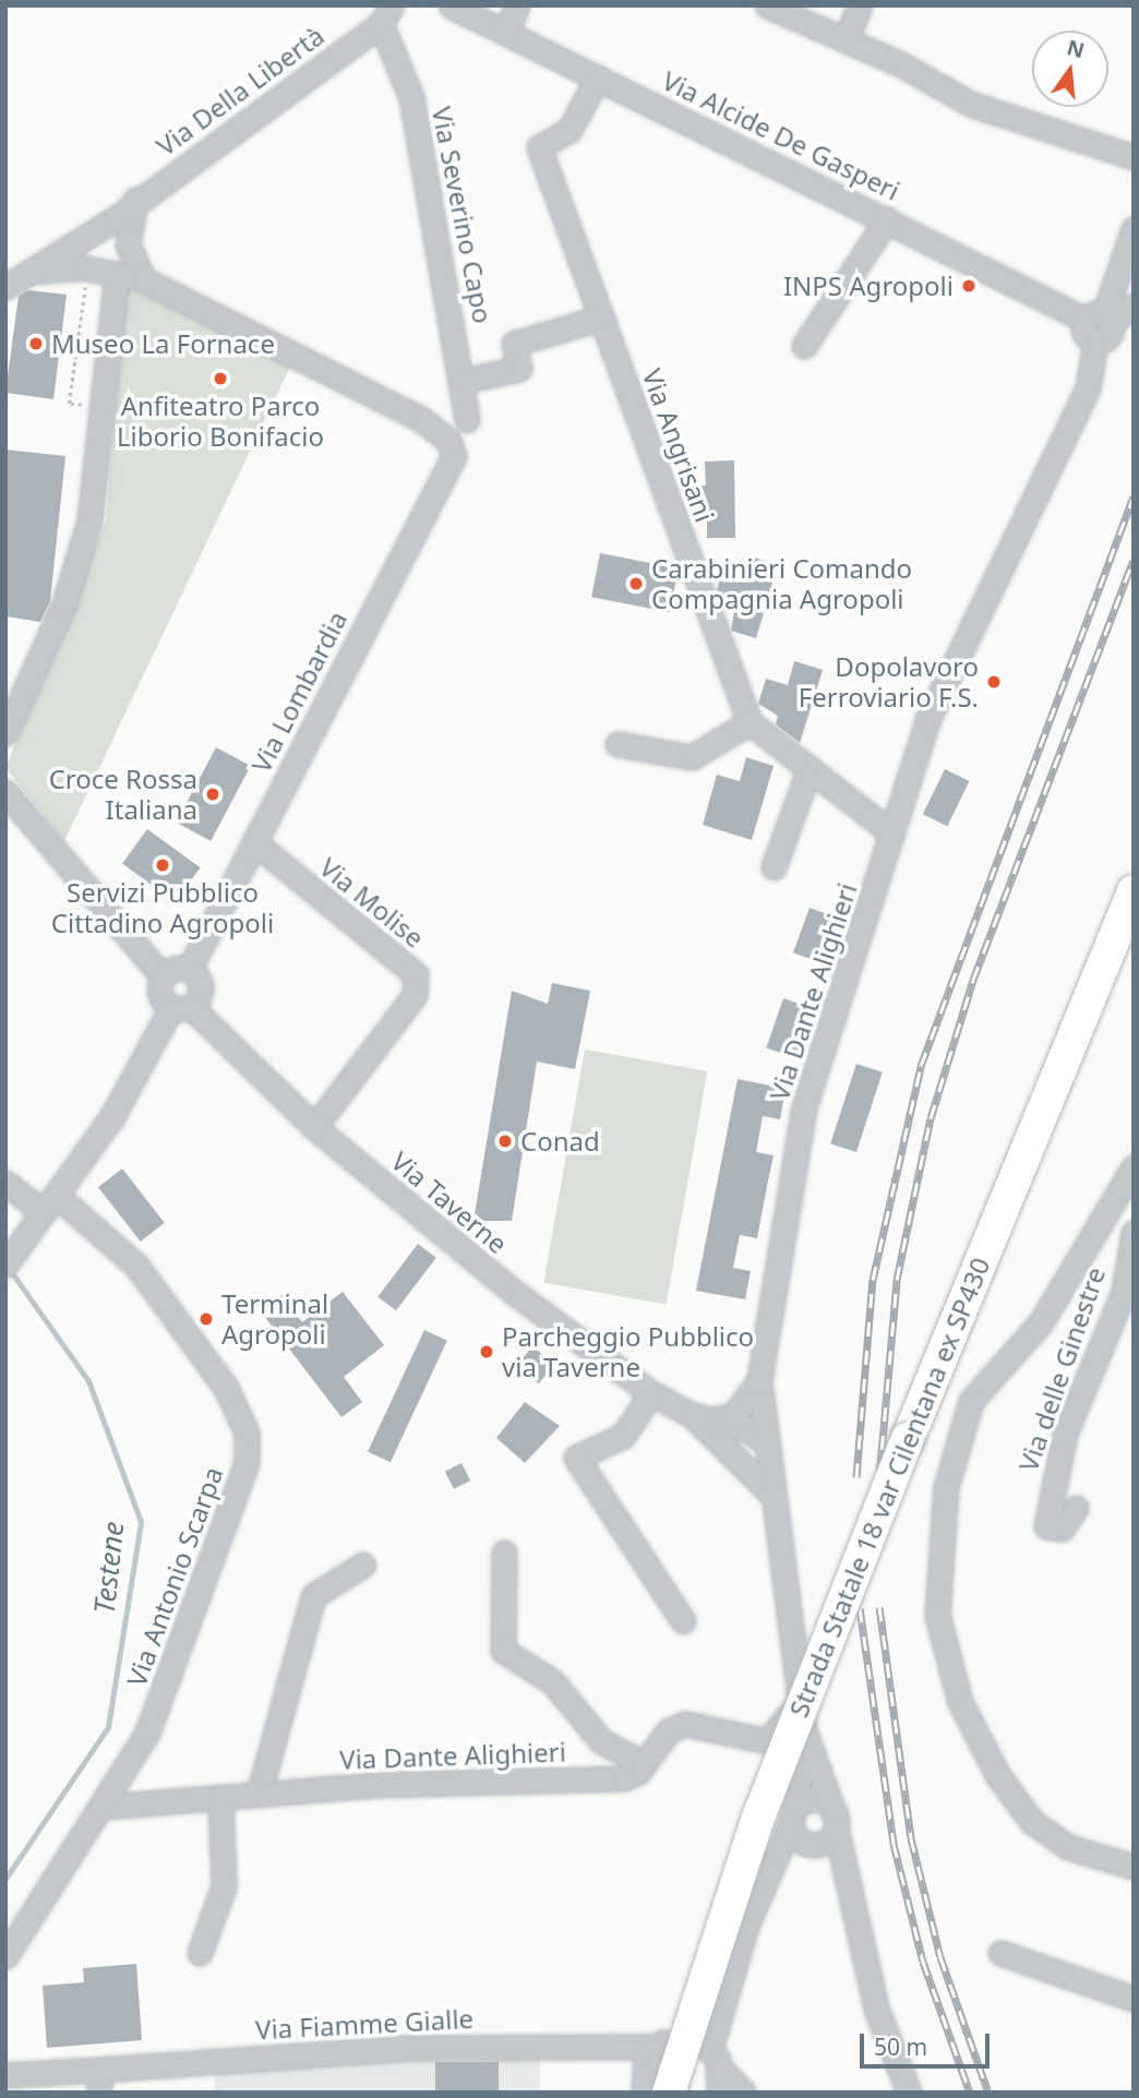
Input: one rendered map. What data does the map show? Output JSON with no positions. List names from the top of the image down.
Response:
{
  "streets": {
    "highway": ["Strada Statale 18 var Cilentana ex SP430"],
    "street": [
      "Via Della Libertà",
      "Via Alcide De Gasperi",
      "Via Severino Capo",
      "Via Angrisani",
      "Via Lombardia",
      "Via Molise",
      "Via Dante Alighieri",
      "Via Taverne",
      "Via delle Ginestre",
      "Via Antonio Scarpa",
      "Via Fiamme Gialle"
    ]
  },
  "crossings": [
    ["Via Della Libertà", "Via Severino Capo"],
    ["Via Alcide De Gasperi", "Via Angrisani"],
    ["Via Alcide De Gasperi", "Via Dante Alighieri"],
    ["Via Severino Capo", "Via Angrisani"],
    ["Via Angrisani", "Via Dante Alighieri"],
    ["Via Lombardia", "Via Molise"],
    ["Via Molise", "Via Taverne"],
    ["Via Dante Alighieri", "Via Taverne"]
  ],
  "water": ["Testene"],
  "places": [
    "INPS Agropoli",
    "Museo La Fornace",
    "Anfiteatro Parco Liborio Bonifacio",
    "Carabinieri Comando Compagnia Agropoli",
    "Dopolavoro Ferroviario F.S.",
    "Croce Rossa Italiana",
    "Servizi Pubblico Cittadino Agropoli",
    "Conad",
    "Terminal Agropoli",
    "Parcheggio Pubblico via Taverne"
  ],
  "scale_bar": "50 m",
  "north": "top"
}
